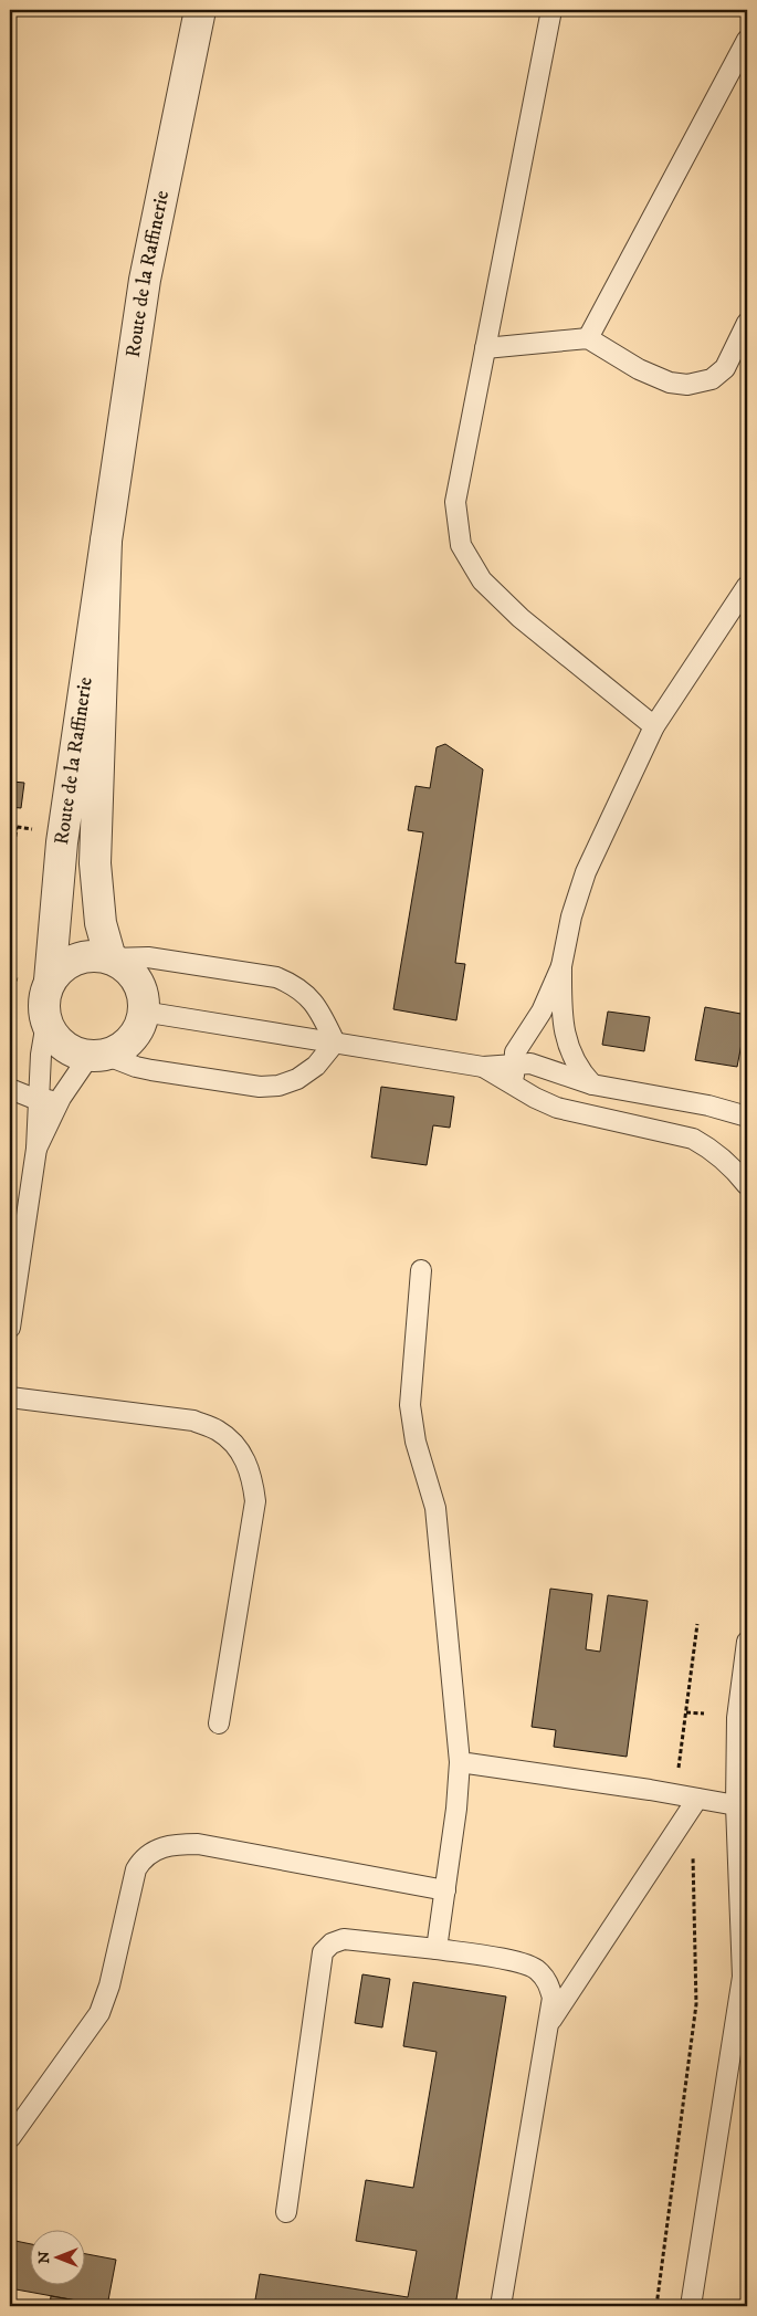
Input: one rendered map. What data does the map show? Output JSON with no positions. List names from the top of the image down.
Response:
{
  "streets": {
    "street": ["Route de la Raffinerie"]
  },
  "north": "left"
}
